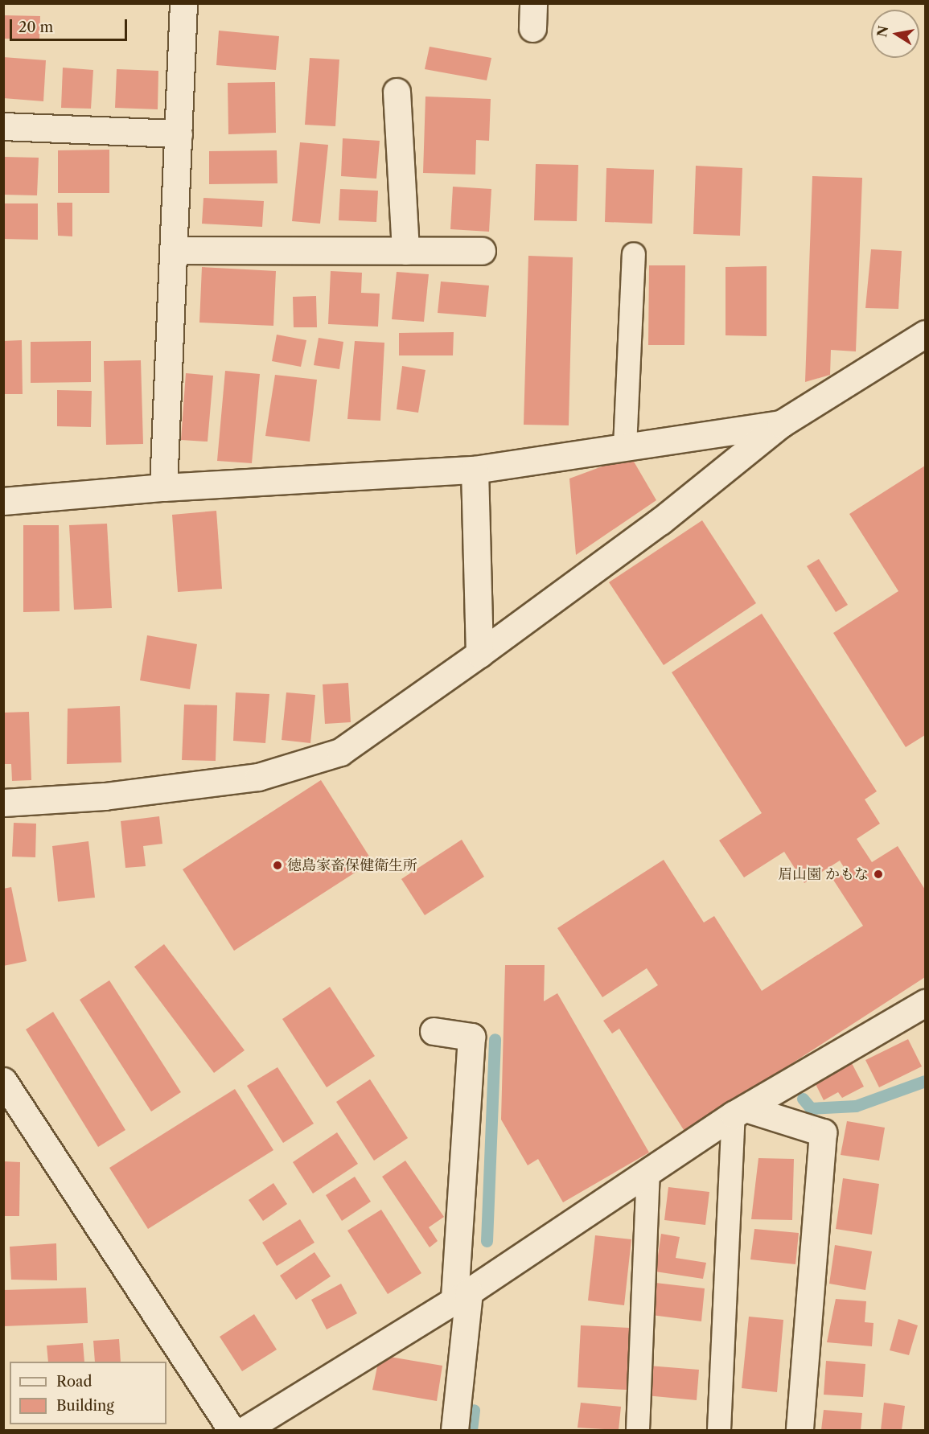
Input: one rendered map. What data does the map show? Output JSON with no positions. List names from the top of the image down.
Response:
{
  "places": ["徳島家畜保健衛生所", "眉山園 かもな"],
  "legend": ["Road", "Building"],
  "scale_bar": "20 m",
  "north": "left"
}
